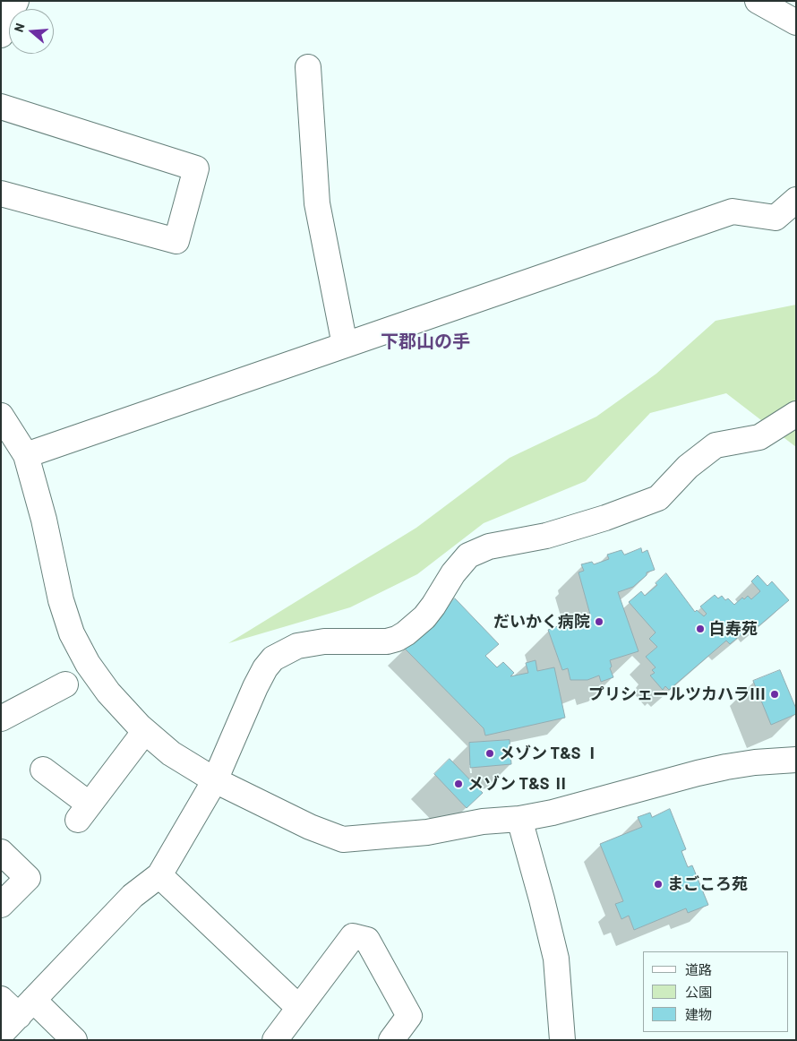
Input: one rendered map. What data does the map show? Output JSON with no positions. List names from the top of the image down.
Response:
{
  "districts": ["下郡山の手"],
  "places": [
    "だいかく病院",
    "白寿苑",
    "プリシェールツカハラⅢ",
    "メゾン T&S Ⅰ",
    "メゾン T&S Ⅱ",
    "まごころ苑"
  ],
  "legend": ["道路", "公園", "建物"],
  "north": "left"
}
